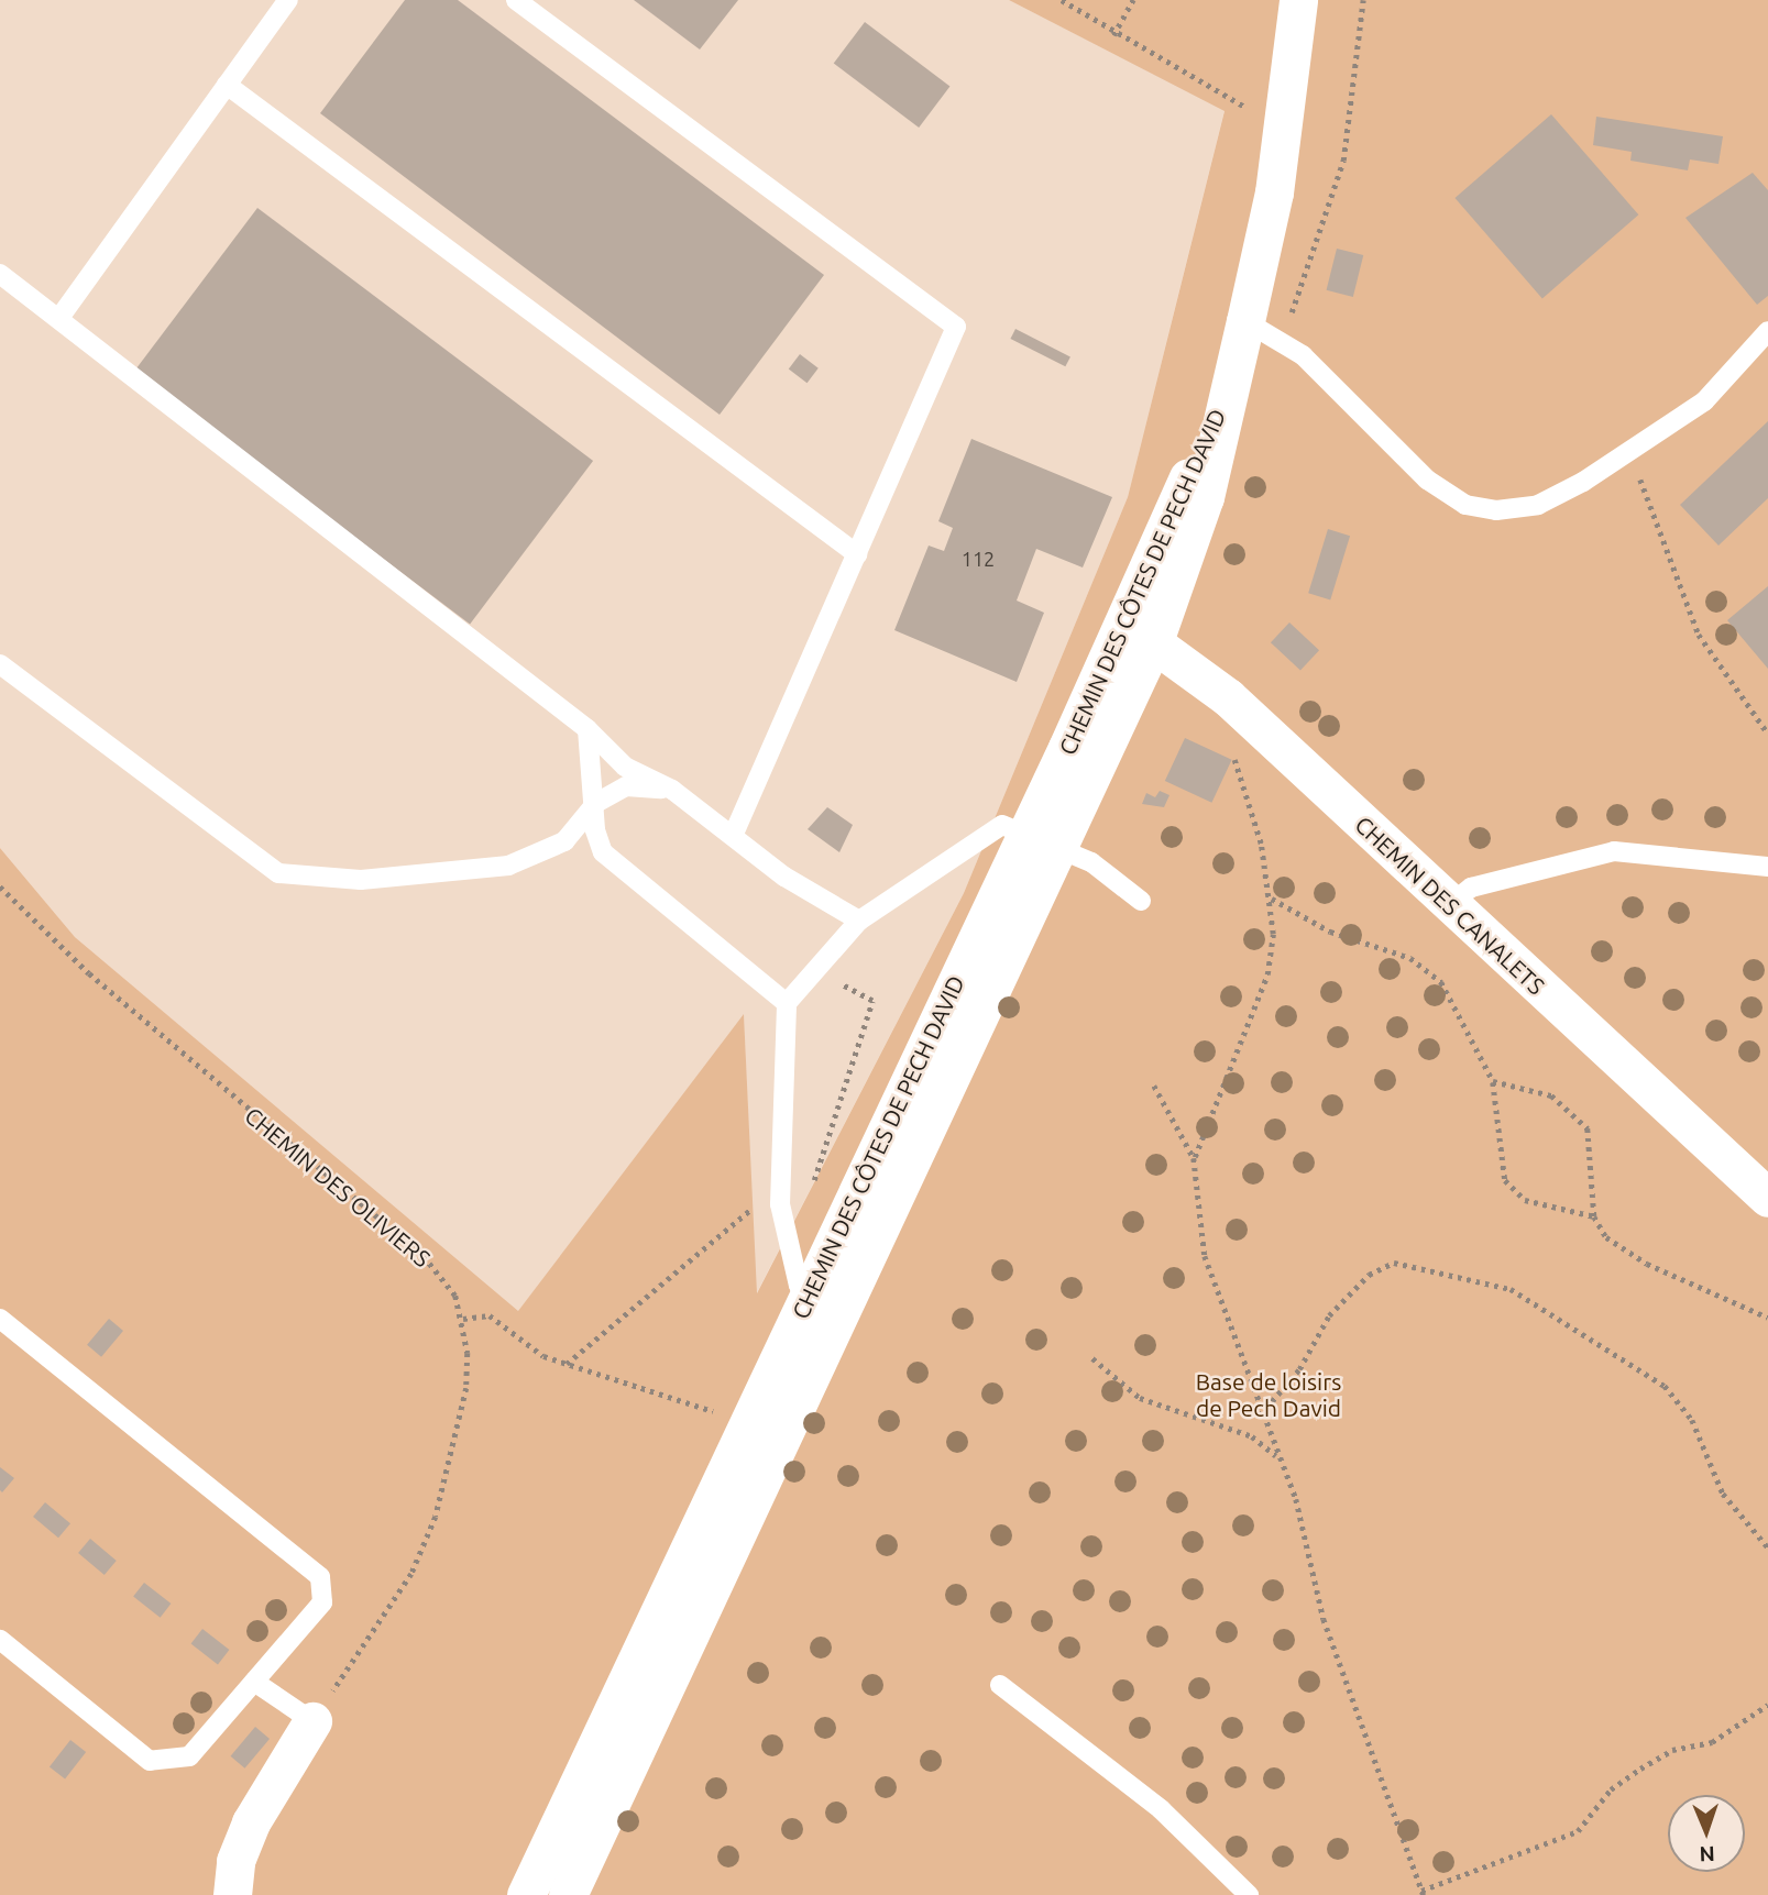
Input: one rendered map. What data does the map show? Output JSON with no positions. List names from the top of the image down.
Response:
{
  "streets": {
    "street": ["CHEMIN DES CÔTES DE PECH DAVID", "CHEMIN DES CANALETS"],
    "path": ["CHEMIN DES OLIVIERS"]
  },
  "crossings": [
    ["CHEMIN DES CÔTES DE PECH DAVID", "CHEMIN DES CANALETS"]
  ],
  "parks": ["Base de loisirs de Pech David"],
  "house_numbers": ["112"],
  "north": "bottom"
}
